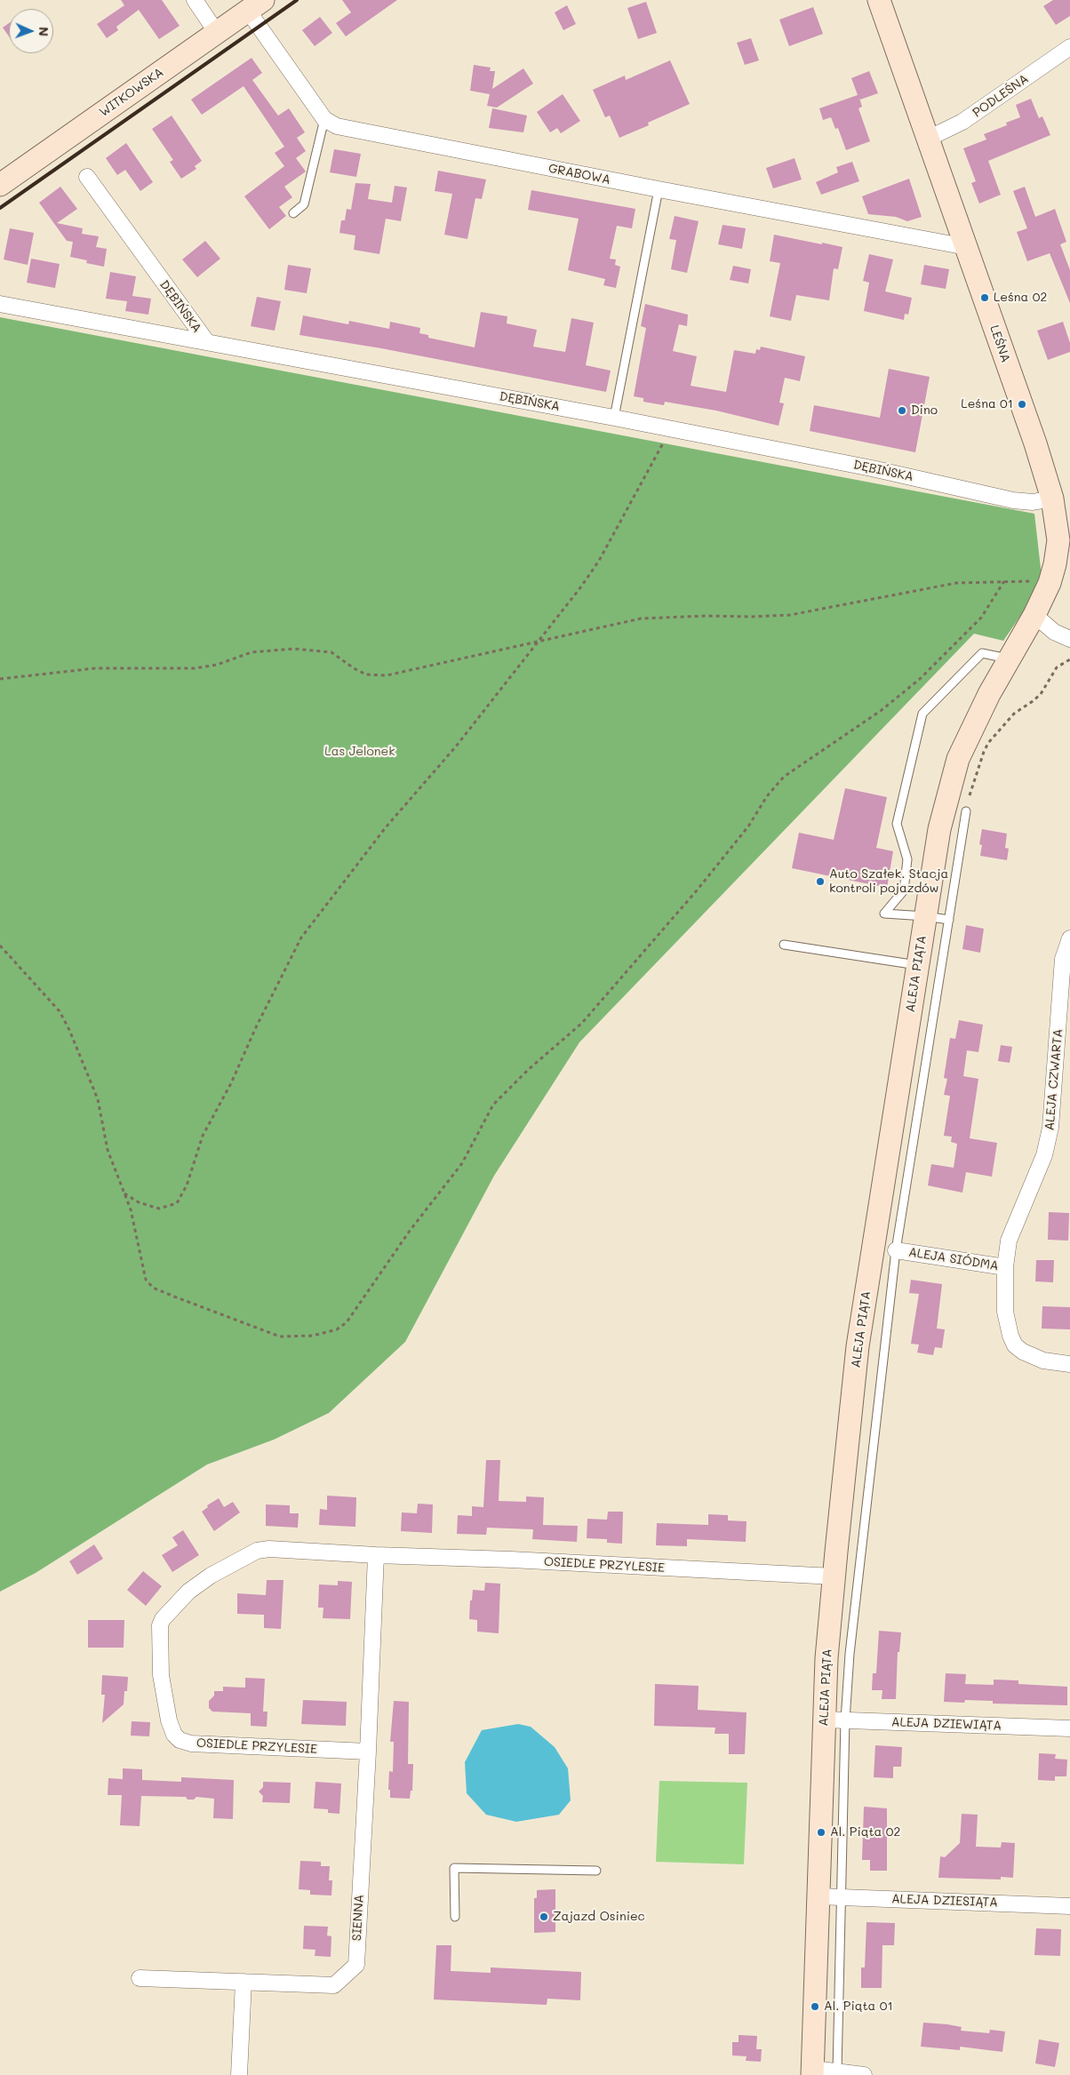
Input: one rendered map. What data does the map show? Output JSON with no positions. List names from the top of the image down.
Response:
{
  "streets": {
    "street": [
      "WITKOWSKA",
      "PODLEŚNA",
      "GRABOWA",
      "DĘBIŃSKA",
      "LEŚNA",
      "ALEJA PIĄTA",
      "ALEJA CZWARTA",
      "ALEJA SIÓDMA",
      "OSIEDLE PRZYLESIE",
      "ALEJA DZIEWIĄTA",
      "ALEJA DZIESIĄTA",
      "SIENNA"
    ]
  },
  "crossings": [
    ["PODLEŚNA", "LEŚNA"],
    ["GRABOWA", "LEŚNA"],
    ["DĘBIŃSKA", "LEŚNA"],
    ["LEŚNA", "ALEJA PIĄTA"],
    ["ALEJA PIĄTA", "OSIEDLE PRZYLESIE"],
    ["ALEJA PIĄTA", "ALEJA DZIEWIĄTA"],
    ["ALEJA PIĄTA", "ALEJA DZIESIĄTA"],
    ["ALEJA CZWARTA", "ALEJA SIÓDMA"],
    ["OSIEDLE PRZYLESIE", "SIENNA"]
  ],
  "parks": ["Las Jelonek"],
  "places": [
    "Leśna 02",
    "Leśna 01",
    "Dino",
    "Auto Szałek. Stacja kontroli pojazdów",
    "Al. Piąta 02",
    "Zajazd Osiniec",
    "Al. Piąta 01"
  ],
  "north": "right"
}
